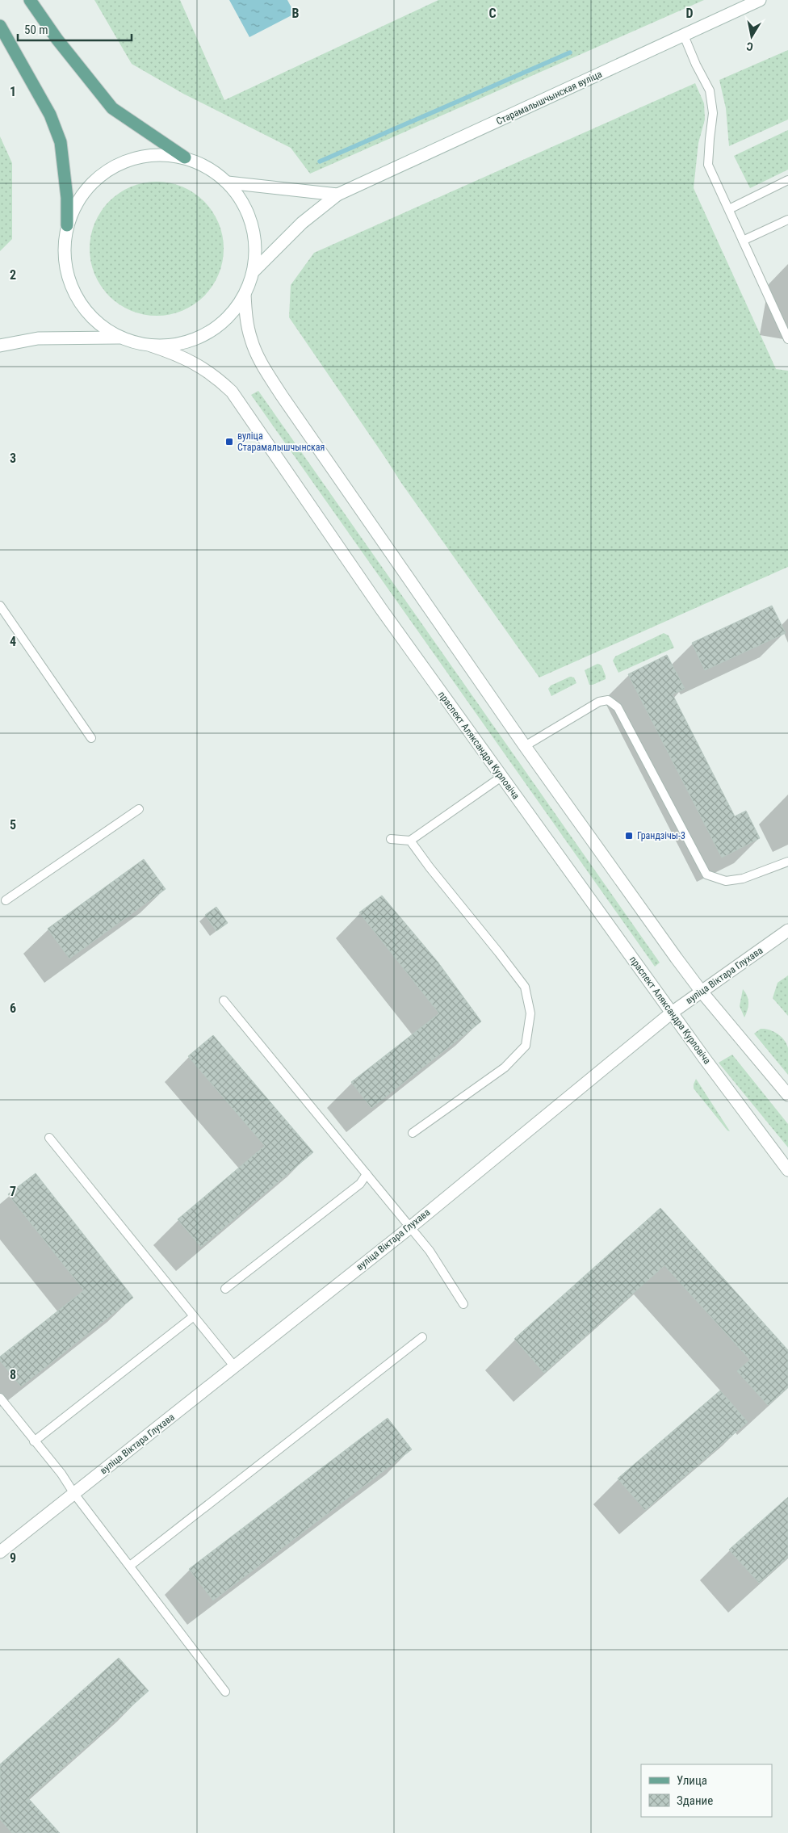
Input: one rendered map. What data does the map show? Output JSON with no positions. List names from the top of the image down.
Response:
{
  "streets": {
    "street": ["Старамалышчынская вуліца", "праспект Аляксандра Курловіча", "вуліца Віктара Глухава"]
  },
  "crossings": [
    ["Старамалышчынская вуліца", "праспект Аляксандра Курловіча"],
    ["праспект Аляксандра Курловіча", "вуліца Віктара Глухава"]
  ],
  "places": {
    "transit": ["вуліца Старамалышчынская", "Грандзічы-3"]
  },
  "legend": ["Улица", "Здание"],
  "scale_bar": "50 m",
  "north": "bottom",
  "grid": {
    "columns": ["B", "C", "D"],
    "rows": [
      "1",
      "2",
      "3",
      "4",
      "5",
      "6",
      "7",
      "8",
      "9"
    ]
  }
}
